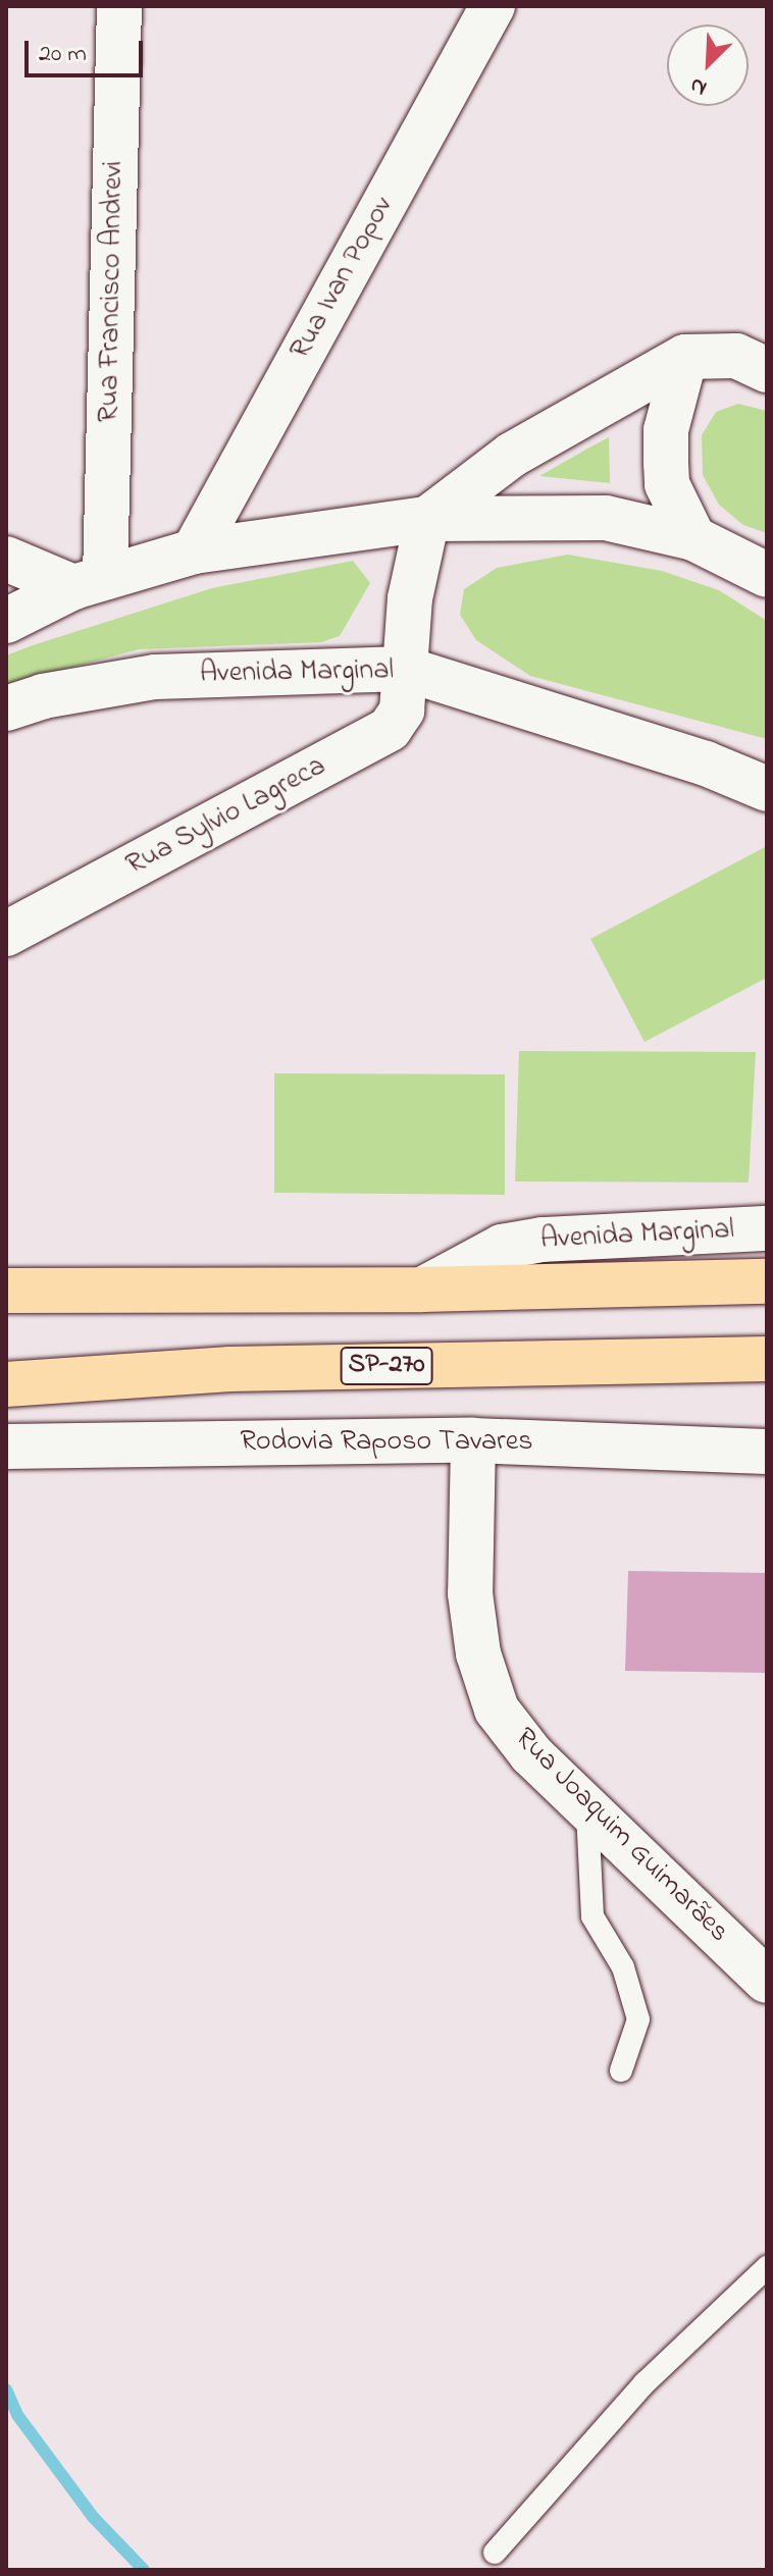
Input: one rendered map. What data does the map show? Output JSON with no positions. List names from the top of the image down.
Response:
{
  "streets": {
    "highway": ["SP-270"],
    "main road": [
      "Rua Ivan Popov",
      "Rua Francisco Andrevi",
      "Avenida Marginal",
      "Rua Sylvio Lagreca",
      "Rodovia Raposo Tavares",
      "Rua Joaquim Guimarães"
    ]
  },
  "crossings": [
    ["Avenida Marginal", "Rua Sylvio Lagreca"],
    ["Rodovia Raposo Tavares", "Rua Joaquim Guimarães"]
  ],
  "scale_bar": "20 m",
  "north": "bottom left"
}
